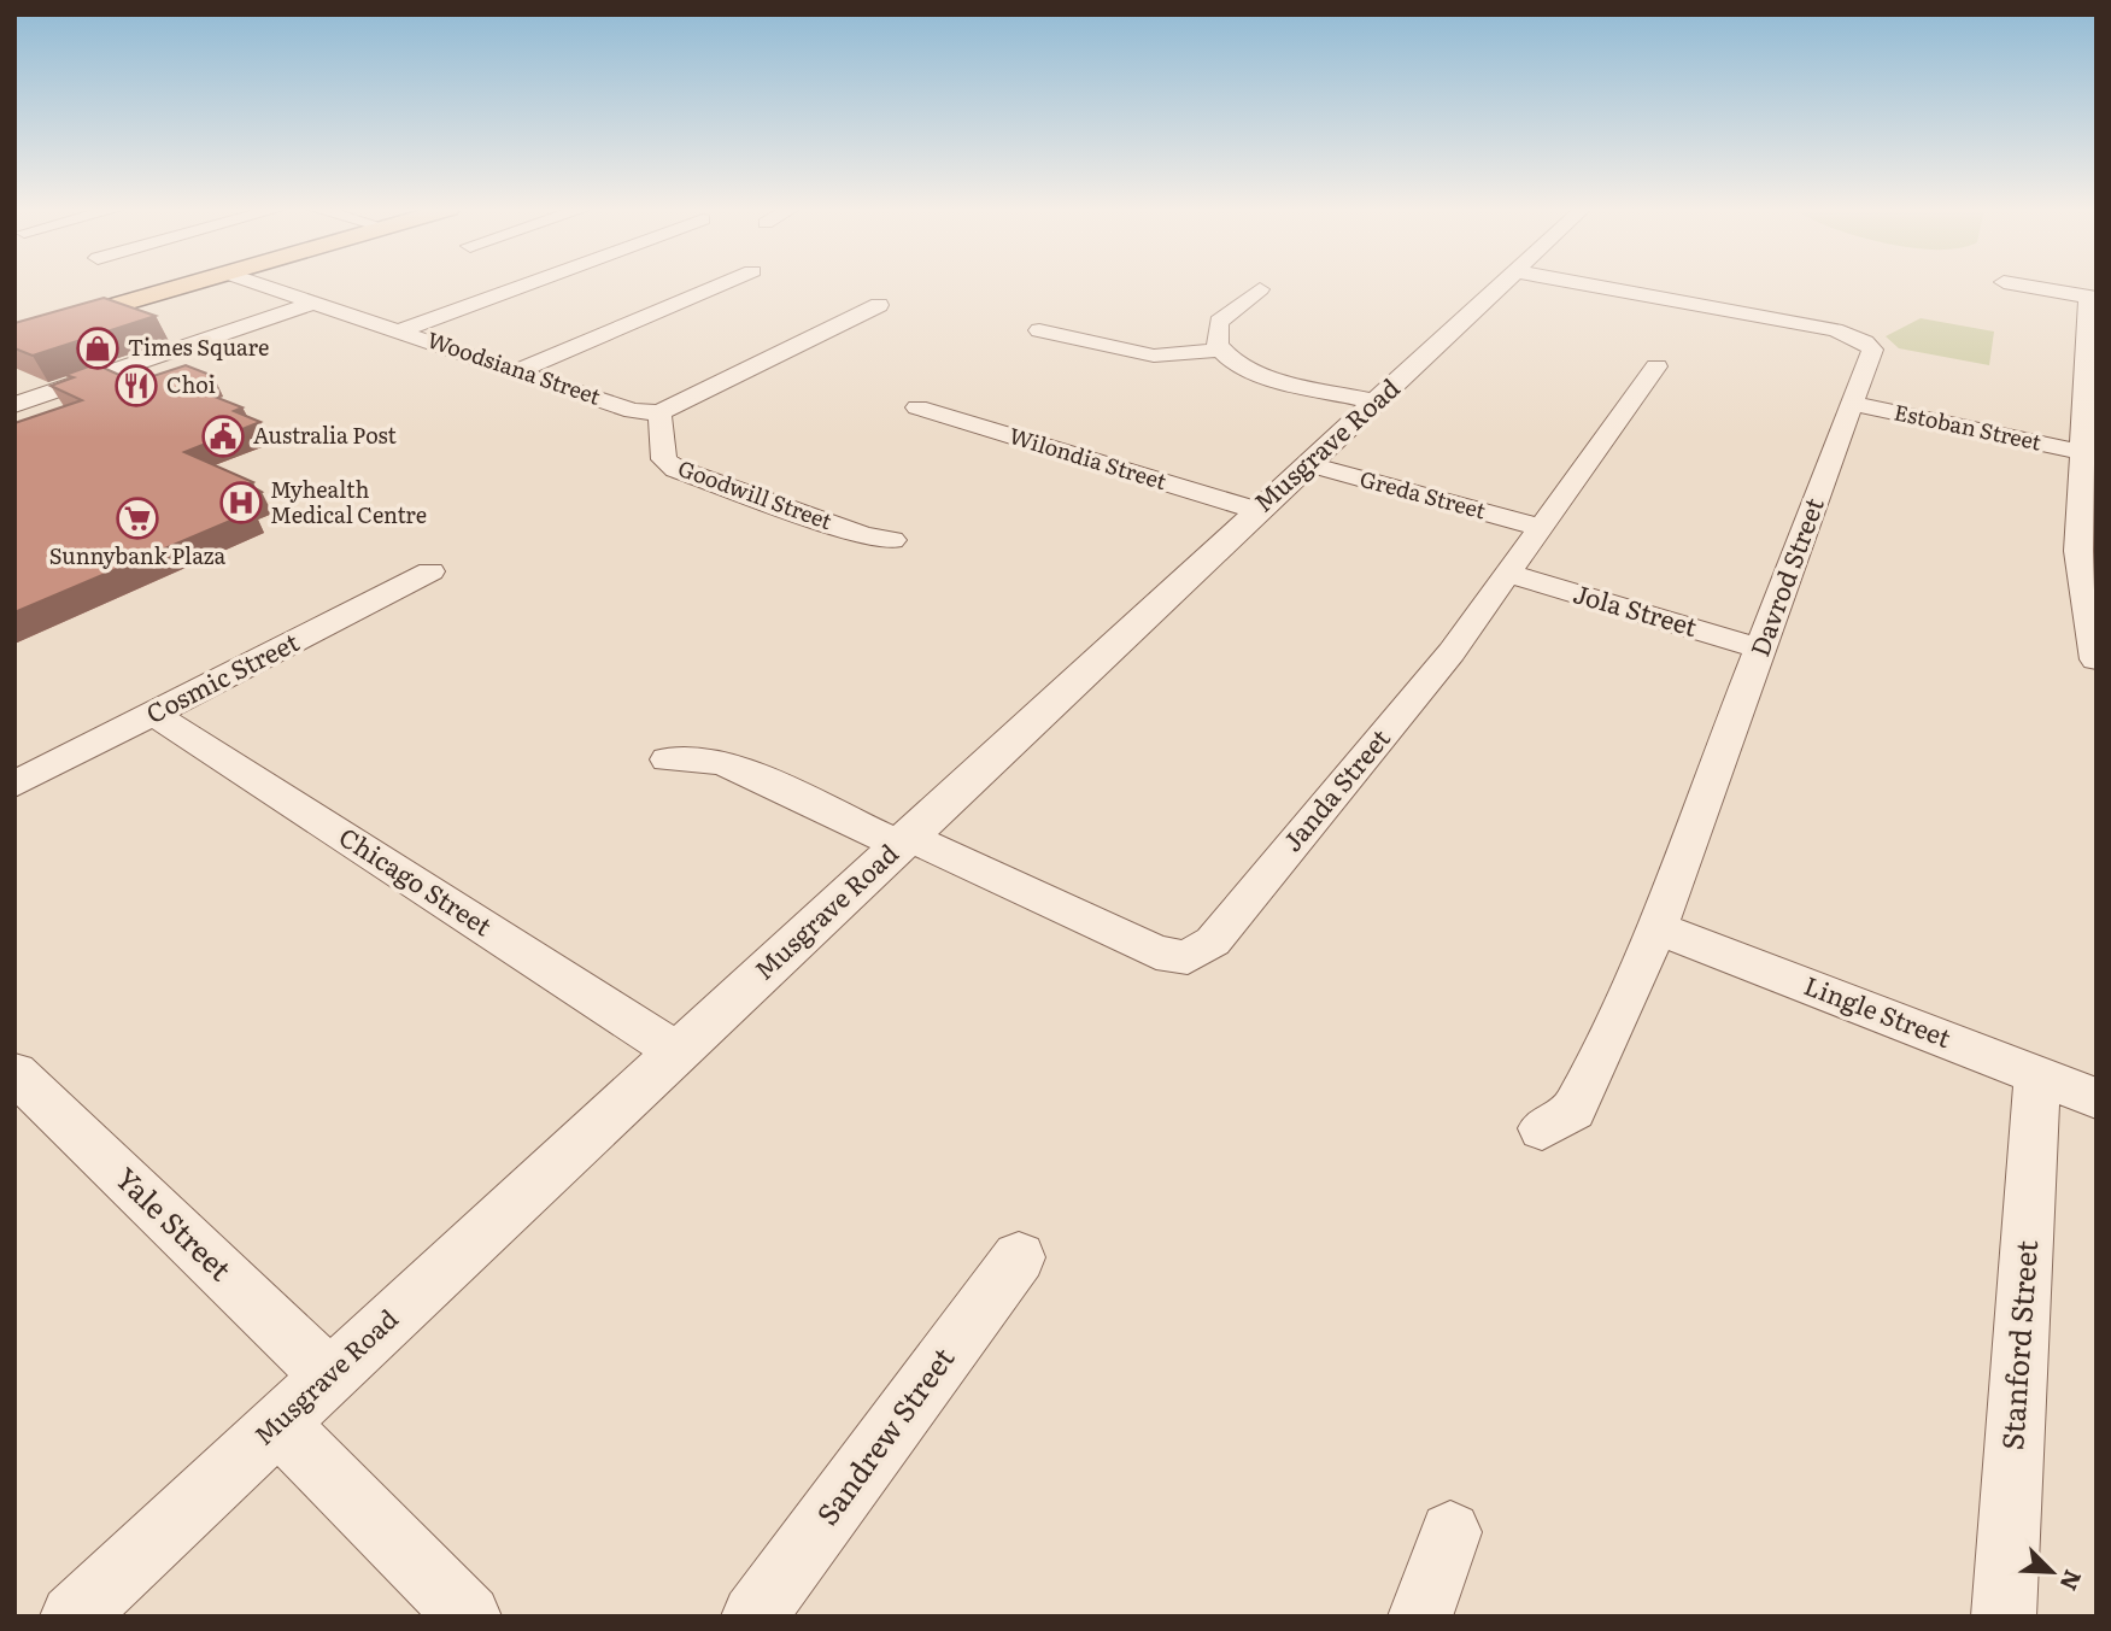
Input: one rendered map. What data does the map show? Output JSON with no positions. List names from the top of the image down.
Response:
{
  "streets": {
    "street": [
      "Woodsiana Street",
      "Estoban Street",
      "Musgrave Road",
      "Wilondia Street",
      "Goodwill Street",
      "Greda Street",
      "Davrod Street",
      "Jola Street",
      "Cosmic Street",
      "Janda Street",
      "Chicago Street",
      "Lingle Street",
      "Yale Street",
      "Stanford Street",
      "Sandrew Street"
    ]
  },
  "crossings": [
    ["Woodsiana Street", "Goodwill Street"],
    ["Estoban Street", "Davrod Street"],
    ["Musgrave Road", "Wilondia Street"],
    ["Musgrave Road", "Greda Street"],
    ["Musgrave Road", "Janda Street"],
    ["Musgrave Road", "Chicago Street"],
    ["Musgrave Road", "Yale Street"],
    ["Greda Street", "Janda Street"],
    ["Davrod Street", "Jola Street"],
    ["Davrod Street", "Lingle Street"],
    ["Jola Street", "Janda Street"],
    ["Cosmic Street", "Chicago Street"],
    ["Lingle Street", "Stanford Street"]
  ],
  "places": {
    "shop": ["Times Square"],
    "restaurant": ["Choi"],
    "public building": ["Australia Post"],
    "hospital": ["Myhealth Medical Centre"],
    "supermarket": ["Sunnybank Plaza"]
  },
  "north": "bottom right"
}
